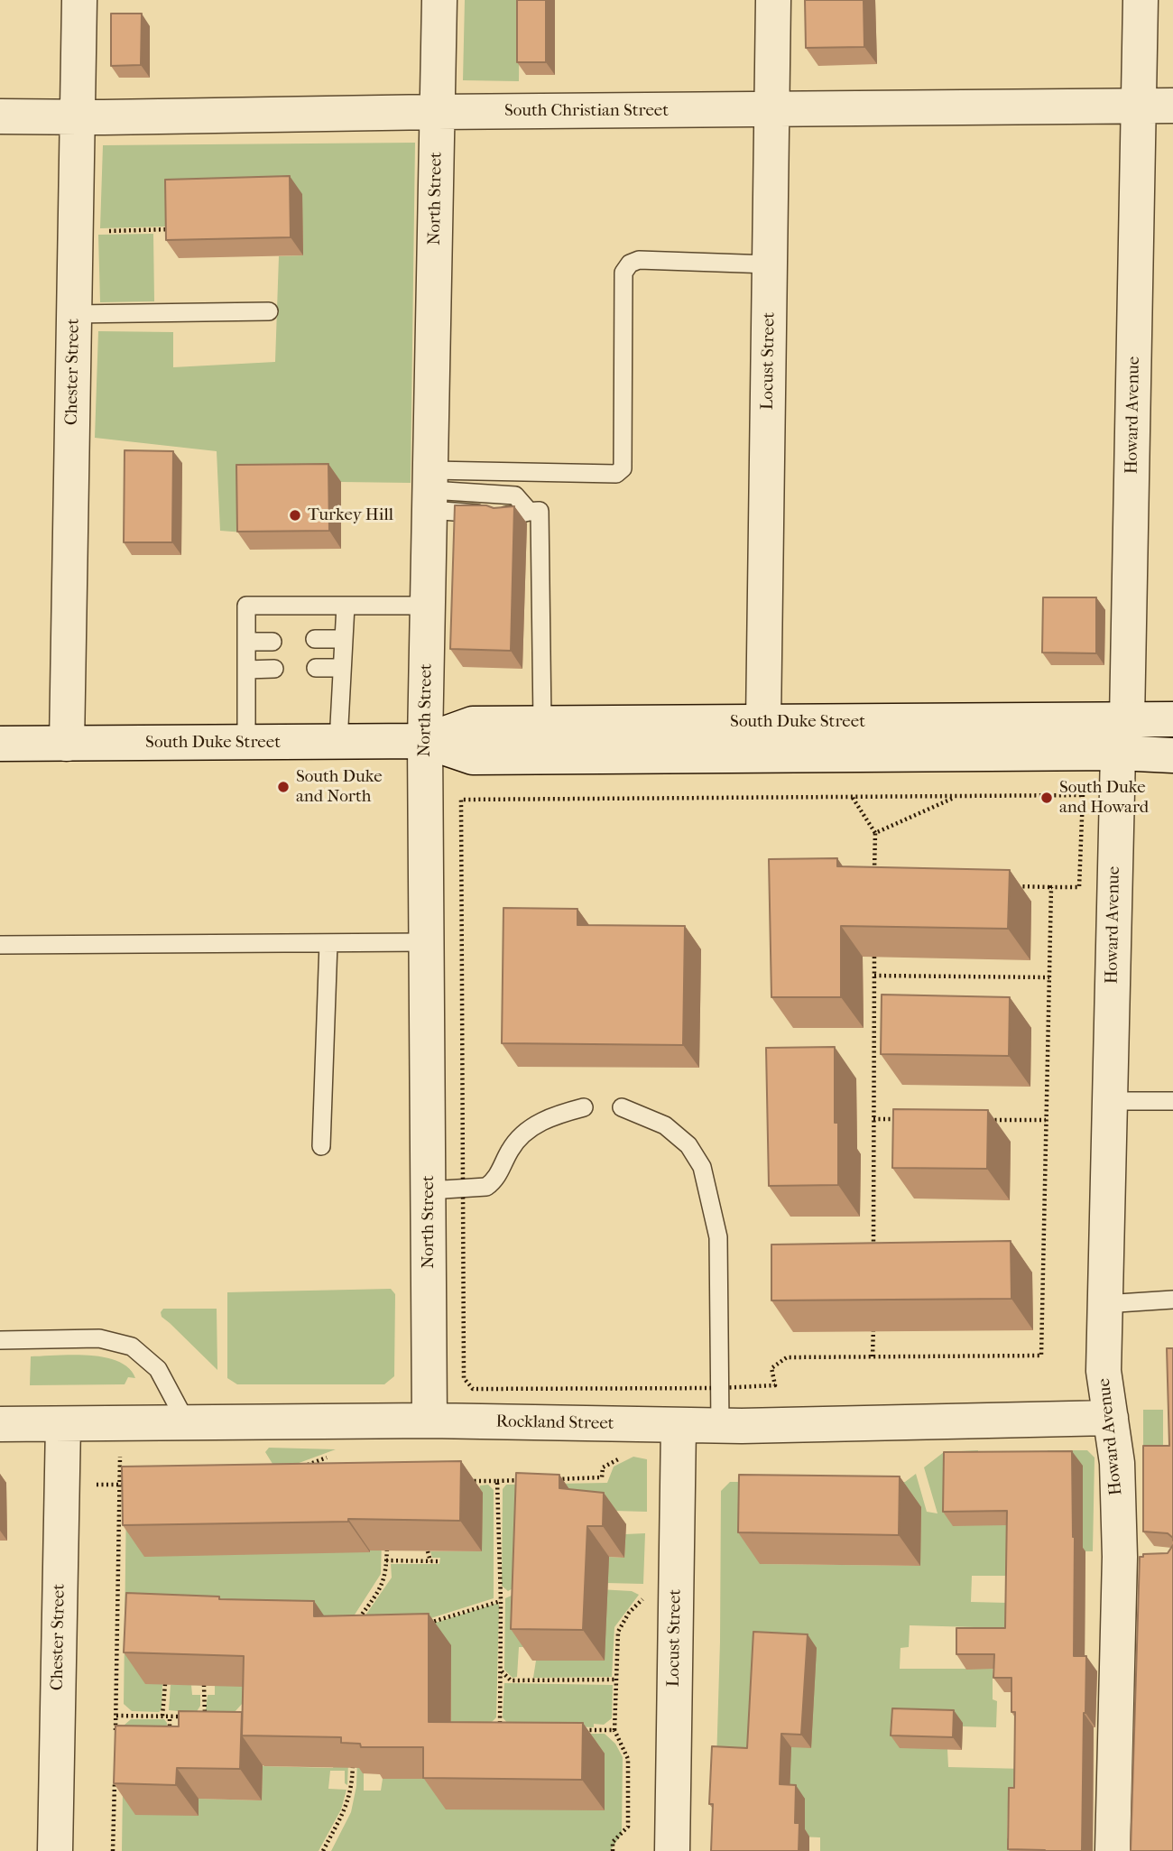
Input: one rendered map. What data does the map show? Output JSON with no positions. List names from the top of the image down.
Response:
{
  "streets": {
    "street": [
      "South Christian Street",
      "North Street",
      "Locust Street",
      "Chester Street",
      "Howard Avenue",
      "South Duke Street",
      "Rockland Street"
    ]
  },
  "crossings": [
    ["South Christian Street", "North Street"],
    ["South Christian Street", "Locust Street"],
    ["South Christian Street", "Chester Street"],
    ["South Christian Street", "Howard Avenue"],
    ["North Street", "South Duke Street"],
    ["North Street", "Rockland Street"],
    ["Locust Street", "South Duke Street"],
    ["Locust Street", "Rockland Street"],
    ["Chester Street", "South Duke Street"],
    ["Chester Street", "Rockland Street"],
    ["Howard Avenue", "South Duke Street"],
    ["Howard Avenue", "Rockland Street"]
  ],
  "places": ["Turkey Hill", "South Duke and North", "South Duke and Howard"]
}
